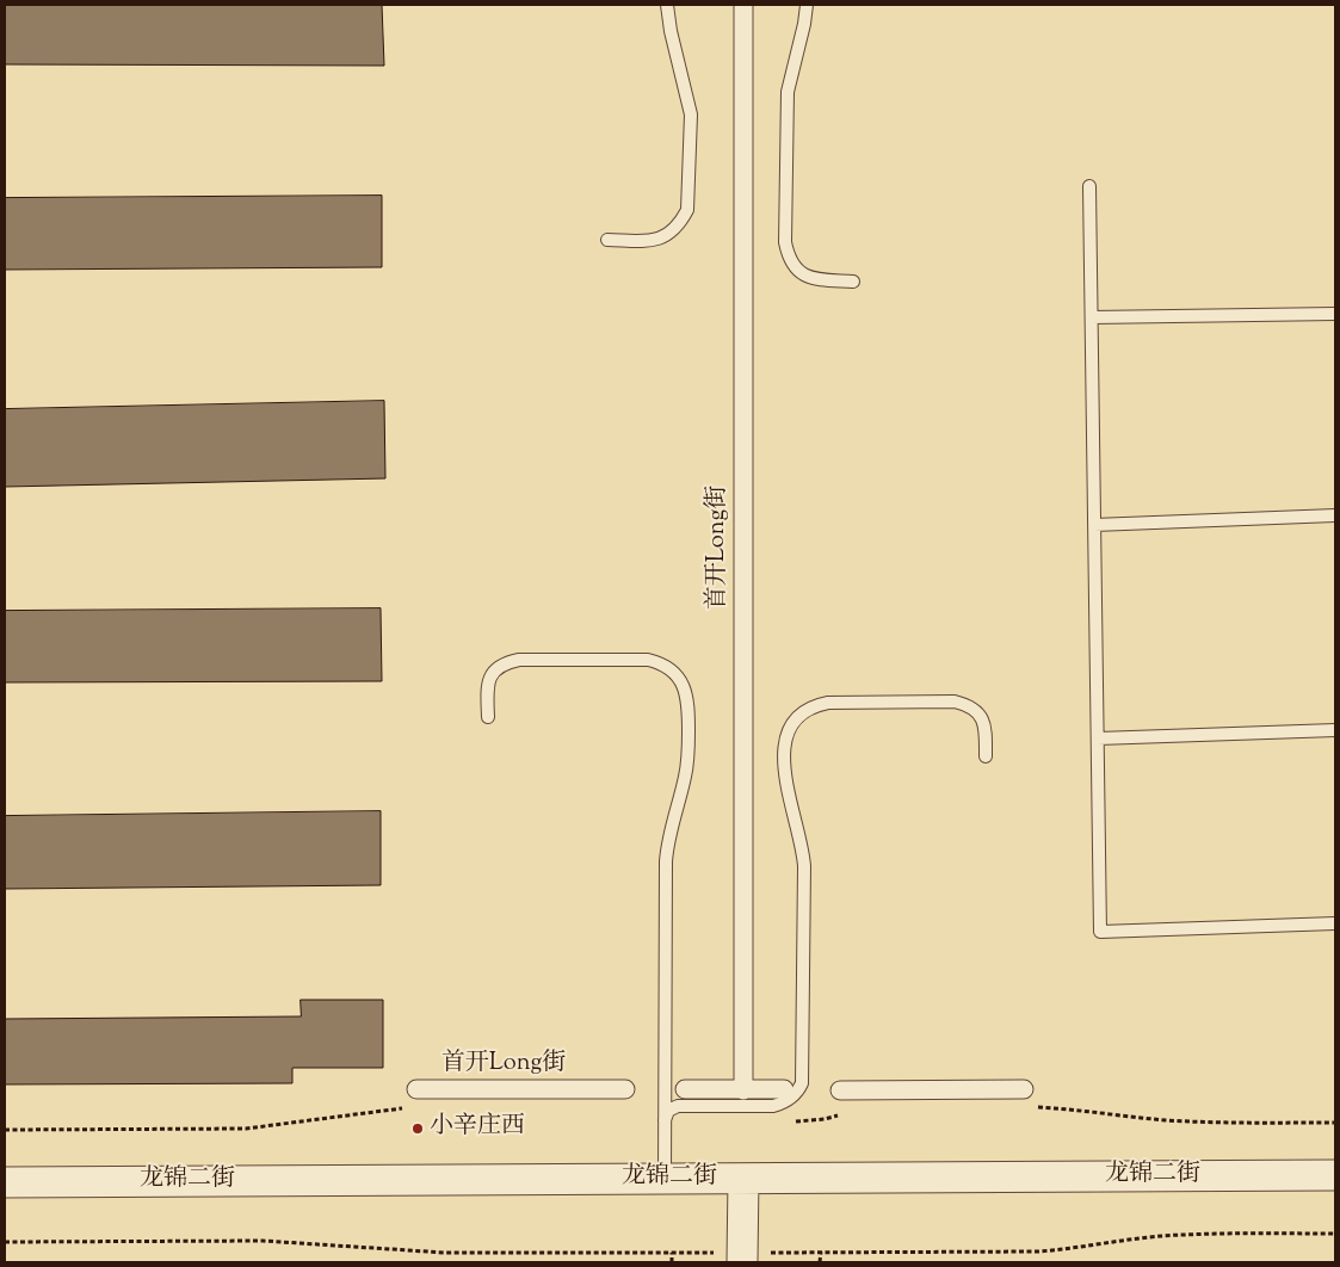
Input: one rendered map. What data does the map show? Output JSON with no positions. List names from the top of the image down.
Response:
{
  "streets": {
    "street": ["首开Long街", "龙锦二街"]
  },
  "places": ["小辛庄西"]
}
